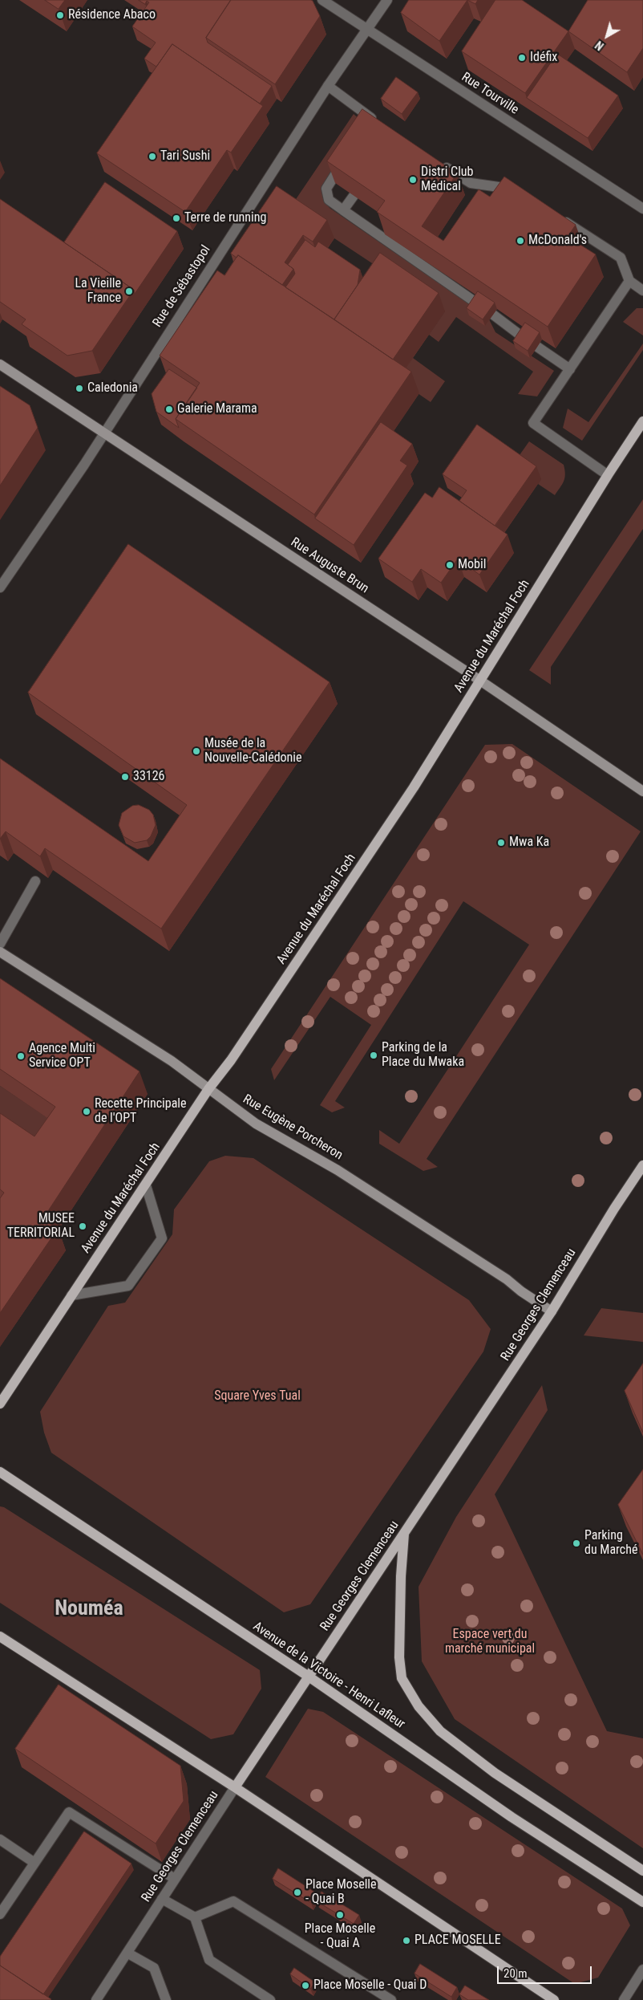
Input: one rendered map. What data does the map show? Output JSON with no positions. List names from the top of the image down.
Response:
{
  "streets": {
    "main road": ["Avenue du Maréchal Foch", "Rue Georges Clemenceau", "Avenue de la Victoire - Henri Lafleur"],
    "street": [
      "Rue Tourville",
      "Rue de Sébastopol",
      "Rue Auguste Brun",
      "Rue Eugène Porcheron"
    ]
  },
  "crossings": [
    ["Rue Tourville", "Rue de Sébastopol"],
    ["Rue de Sébastopol", "Rue Auguste Brun"],
    ["Rue Auguste Brun", "Avenue du Maréchal Foch"],
    ["Avenue du Maréchal Foch", "Rue Eugène Porcheron"],
    ["Rue Eugène Porcheron", "Rue Georges Clemenceau"],
    ["Rue Georges Clemenceau", "Avenue de la Victoire - Henri Lafleur"]
  ],
  "districts": ["Nouméa"],
  "parks": ["Square Yves Tual", "Espace vert du marché municipal"],
  "places": [
    "Résidence Abaco",
    "Idéfix",
    "Tari Sushi",
    "Distri Club Médical",
    "Terre de running",
    "McDonald's",
    "La Vieille France",
    "Caledonia",
    "Galerie Marama",
    "Mobil",
    "Musée de la Nouvelle-Calédonie",
    "33126",
    "Mwa Ka",
    "Parking de la Place du Mwaka",
    "Agence Multi Service OPT",
    "Recette Principale de l'OPT",
    "MUSEE TERRITORIAL",
    "Parking du Marché",
    "Place Moselle - Quai B",
    "Place Moselle - Quai A",
    "PLACE MOSELLE",
    "Place Moselle - Quai D"
  ],
  "scale_bar": "20 m",
  "north": "bottom left"
}
